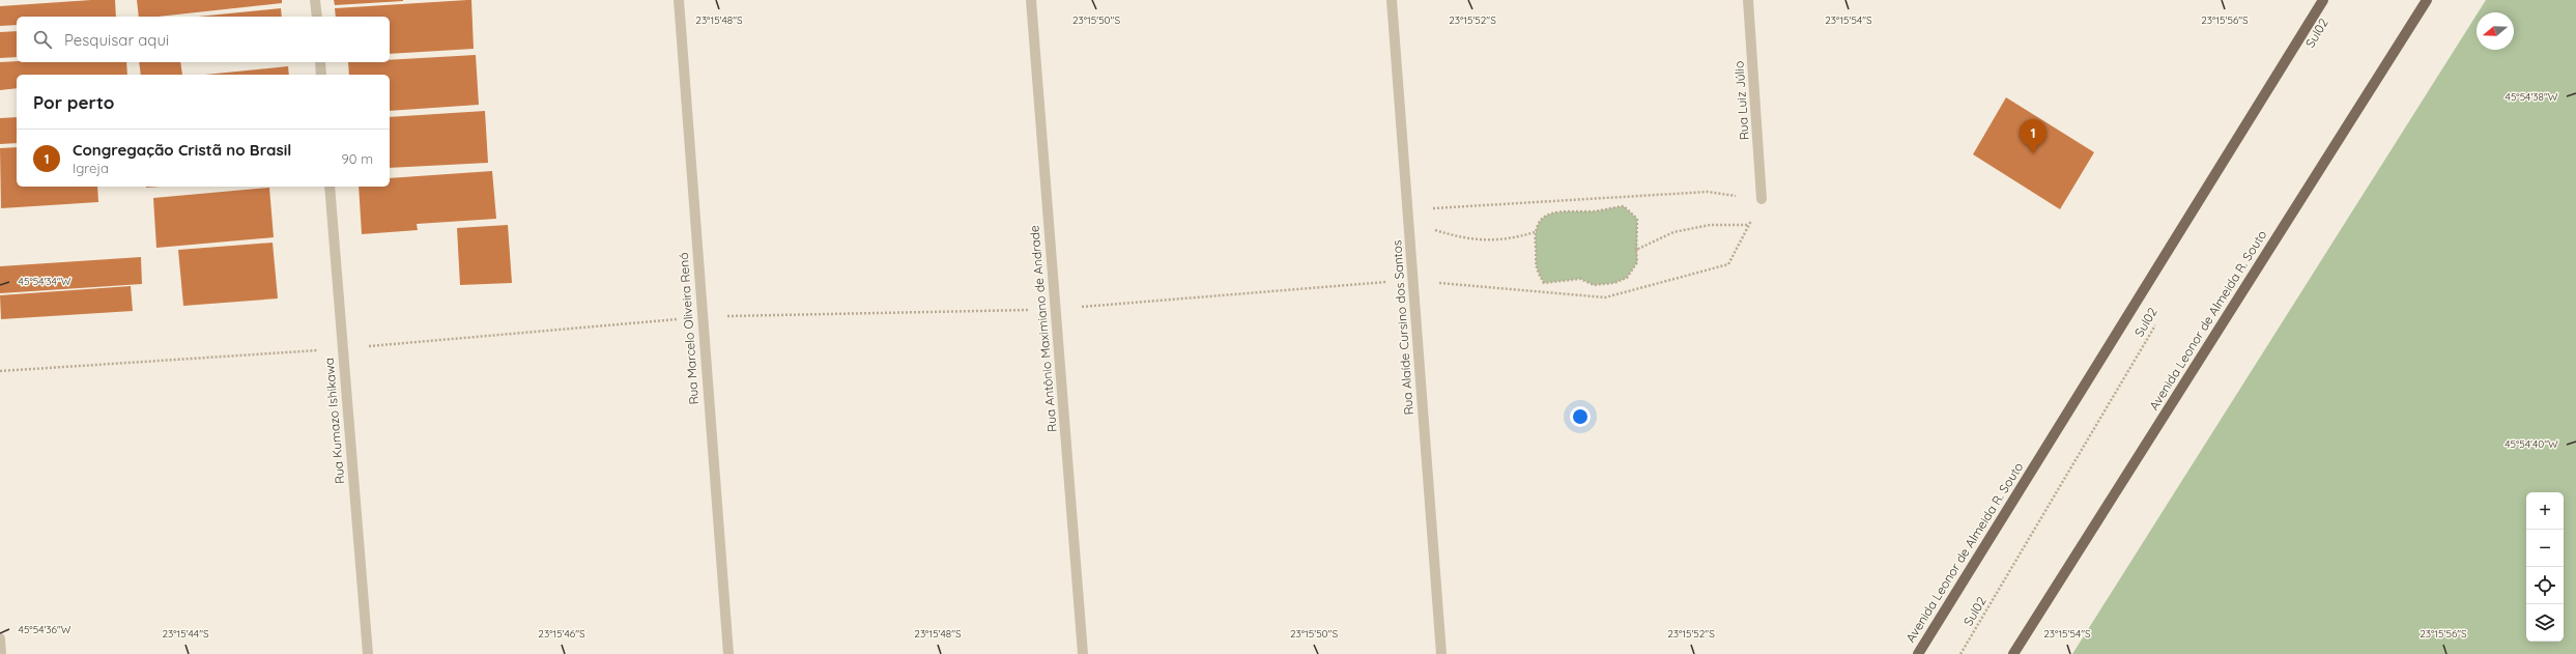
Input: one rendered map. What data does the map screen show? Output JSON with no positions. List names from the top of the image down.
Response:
{
  "streets": {
    "main road": ["Avenida Leonor de Almeida R. Souto"],
    "street": [
      "Rua Luiz Júlio",
      "Rua Alaíde Cursino dos Santos",
      "Rua Marcelo Oliveira Renó",
      "Rua Antônio Maximiano de Andrade",
      "Rua Kumazo Ishikawa"
    ],
    "path": ["Sul02"]
  },
  "north": "left",
  "page": {
    "search": "Pesquisar aqui",
    "heading": "Por perto",
    "pins": "1",
    "list": [
      {
        "mark": "1",
        "name": "Congregação Cristã no Brasil",
        "note": "Igreja",
        "value": "90 m"
      }
    ],
    "map_buttons": ["+", "−"]
  },
  "coordinates": [
    "23°15'52\"S",
    "23°15'56\"S",
    "23°15'48\"S",
    "23°15'50\"S",
    "23°15'54\"S",
    "45°54'38\"W",
    "45°54'34\"W",
    "45°54'40\"W",
    "45°54'36\"W",
    "23°15'44\"S",
    "23°15'46\"S"
  ]
}
